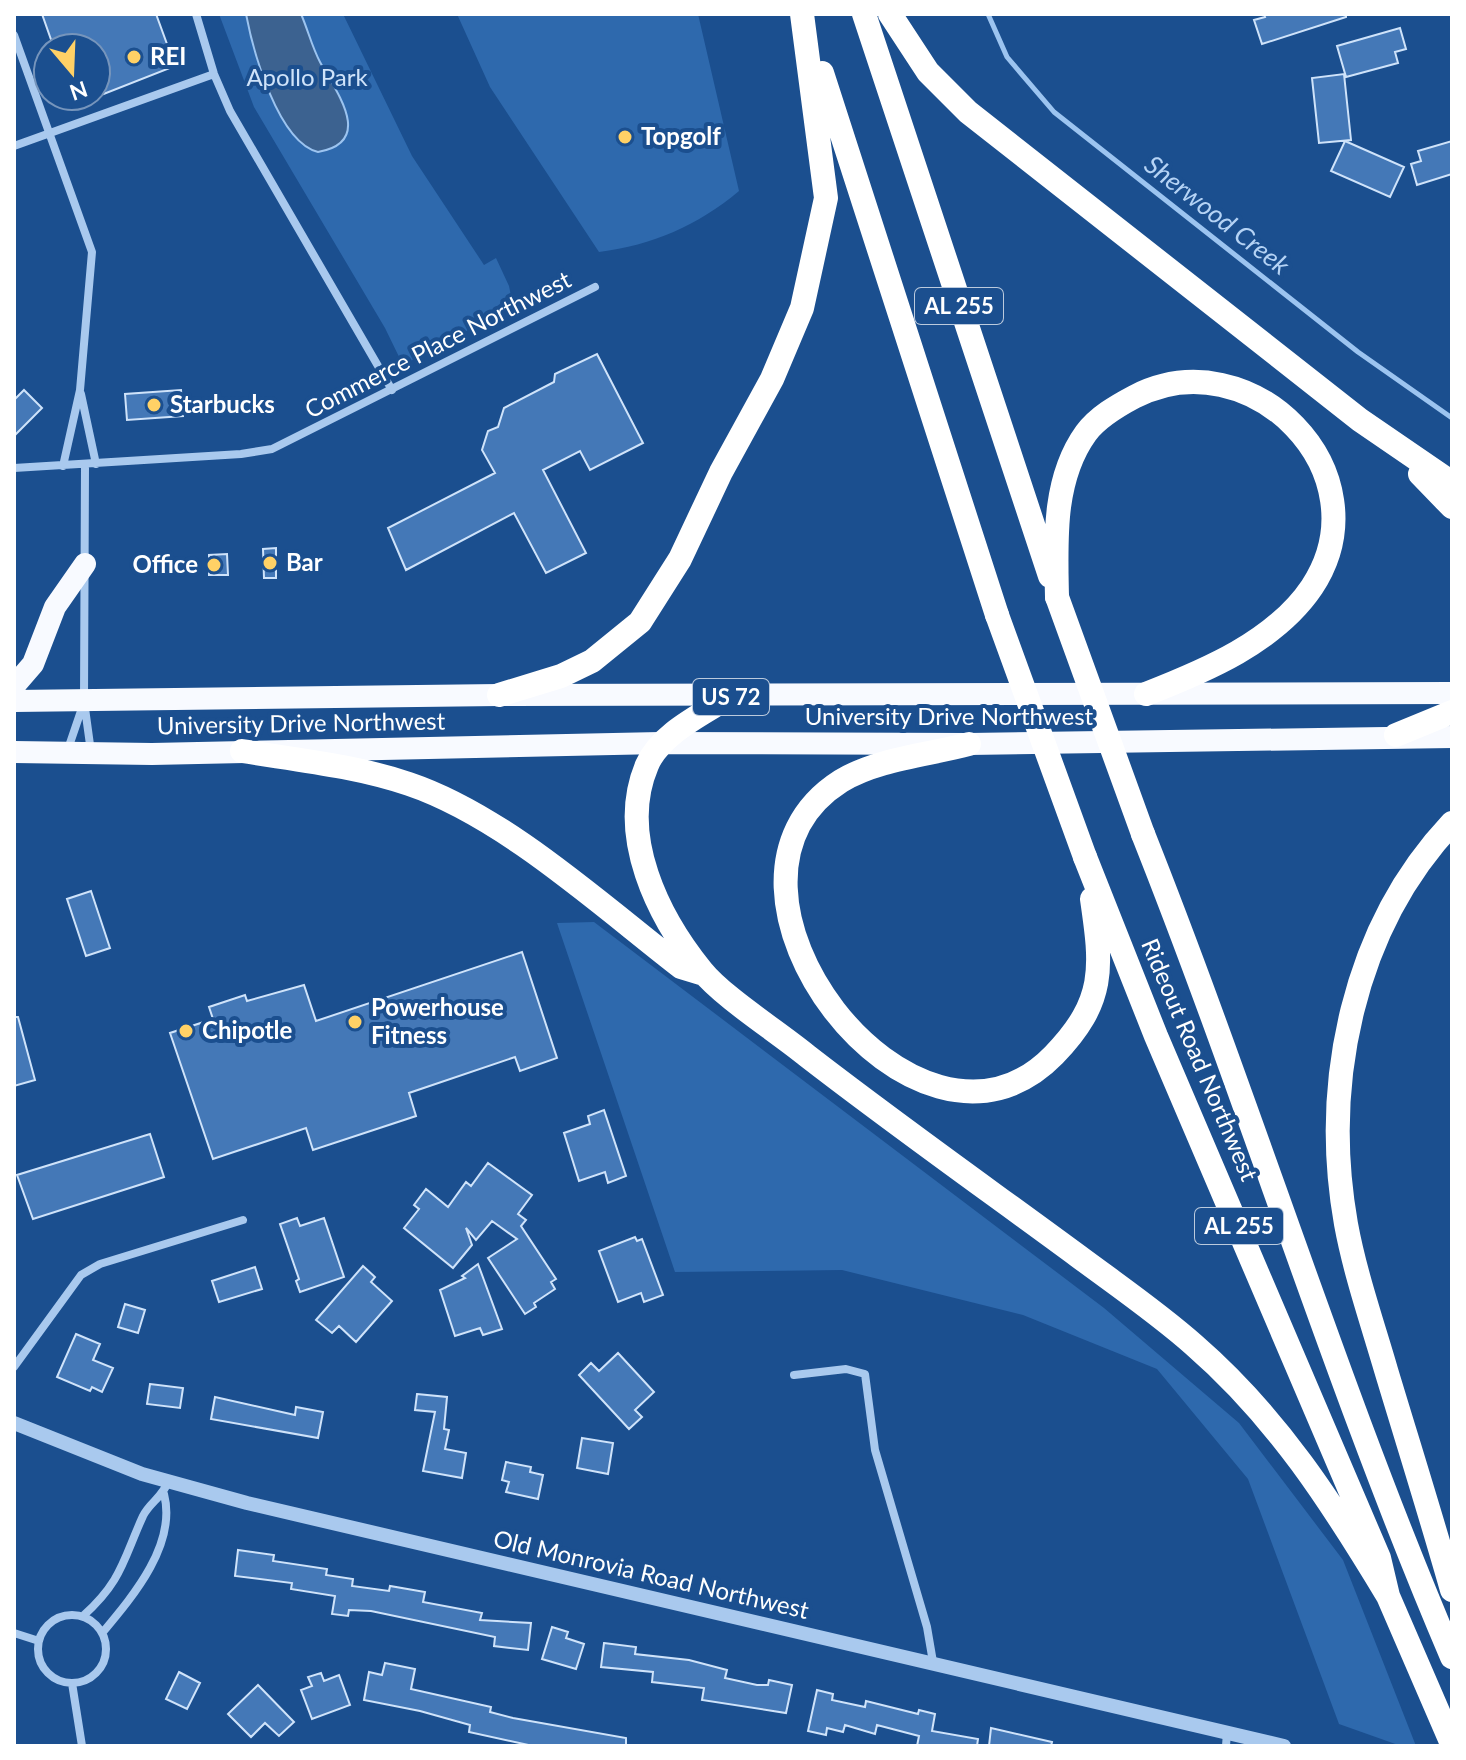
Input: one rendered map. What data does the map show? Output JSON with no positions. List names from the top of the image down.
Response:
{
  "streets": {
    "highway": [
      "AL 255",
      "US 72",
      "University Drive Northwest",
      "Rideout Road Northwest"
    ],
    "street": ["Commerce Place Northwest", "Old Monrovia Road Northwest"]
  },
  "crossings": [
    ["AL 255", "Rideout Road Northwest"]
  ],
  "water": ["Sherwood Creek"],
  "parks": ["Apollo Park"],
  "places": [
    "REI",
    "Topgolf",
    "Starbucks",
    "Bar",
    "Office",
    "Powerhouse Fitness",
    "Chipotle"
  ],
  "north": "bottom"
}
